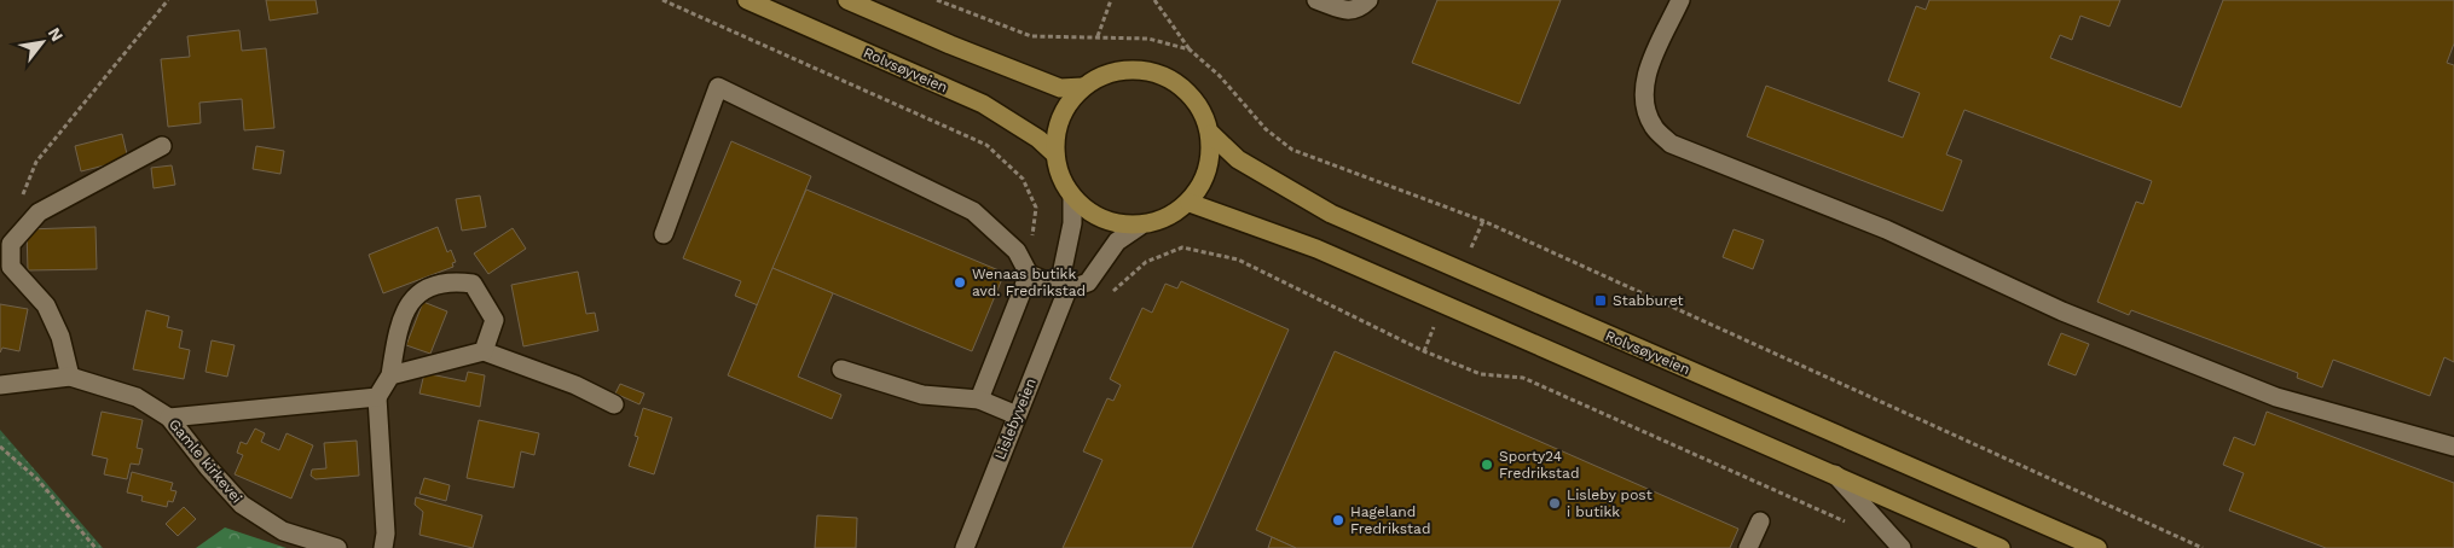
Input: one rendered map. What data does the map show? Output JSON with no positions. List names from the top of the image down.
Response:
{
  "streets": {
    "main road": ["Rolvsøyveien"],
    "street": ["Lislebyveien", "Gamle kirkevei"]
  },
  "crossings": [
    ["Rolvsøyveien", "Lislebyveien"]
  ],
  "places": {
    "other": [
      "Wenaas butikk avd. Fredrikstad",
      "Sporty24 Fredrikstad",
      "Lisleby post i butikk",
      "Hageland Fredrikstad"
    ],
    "transit": ["Stabburet"]
  },
  "north": "top right"
}
